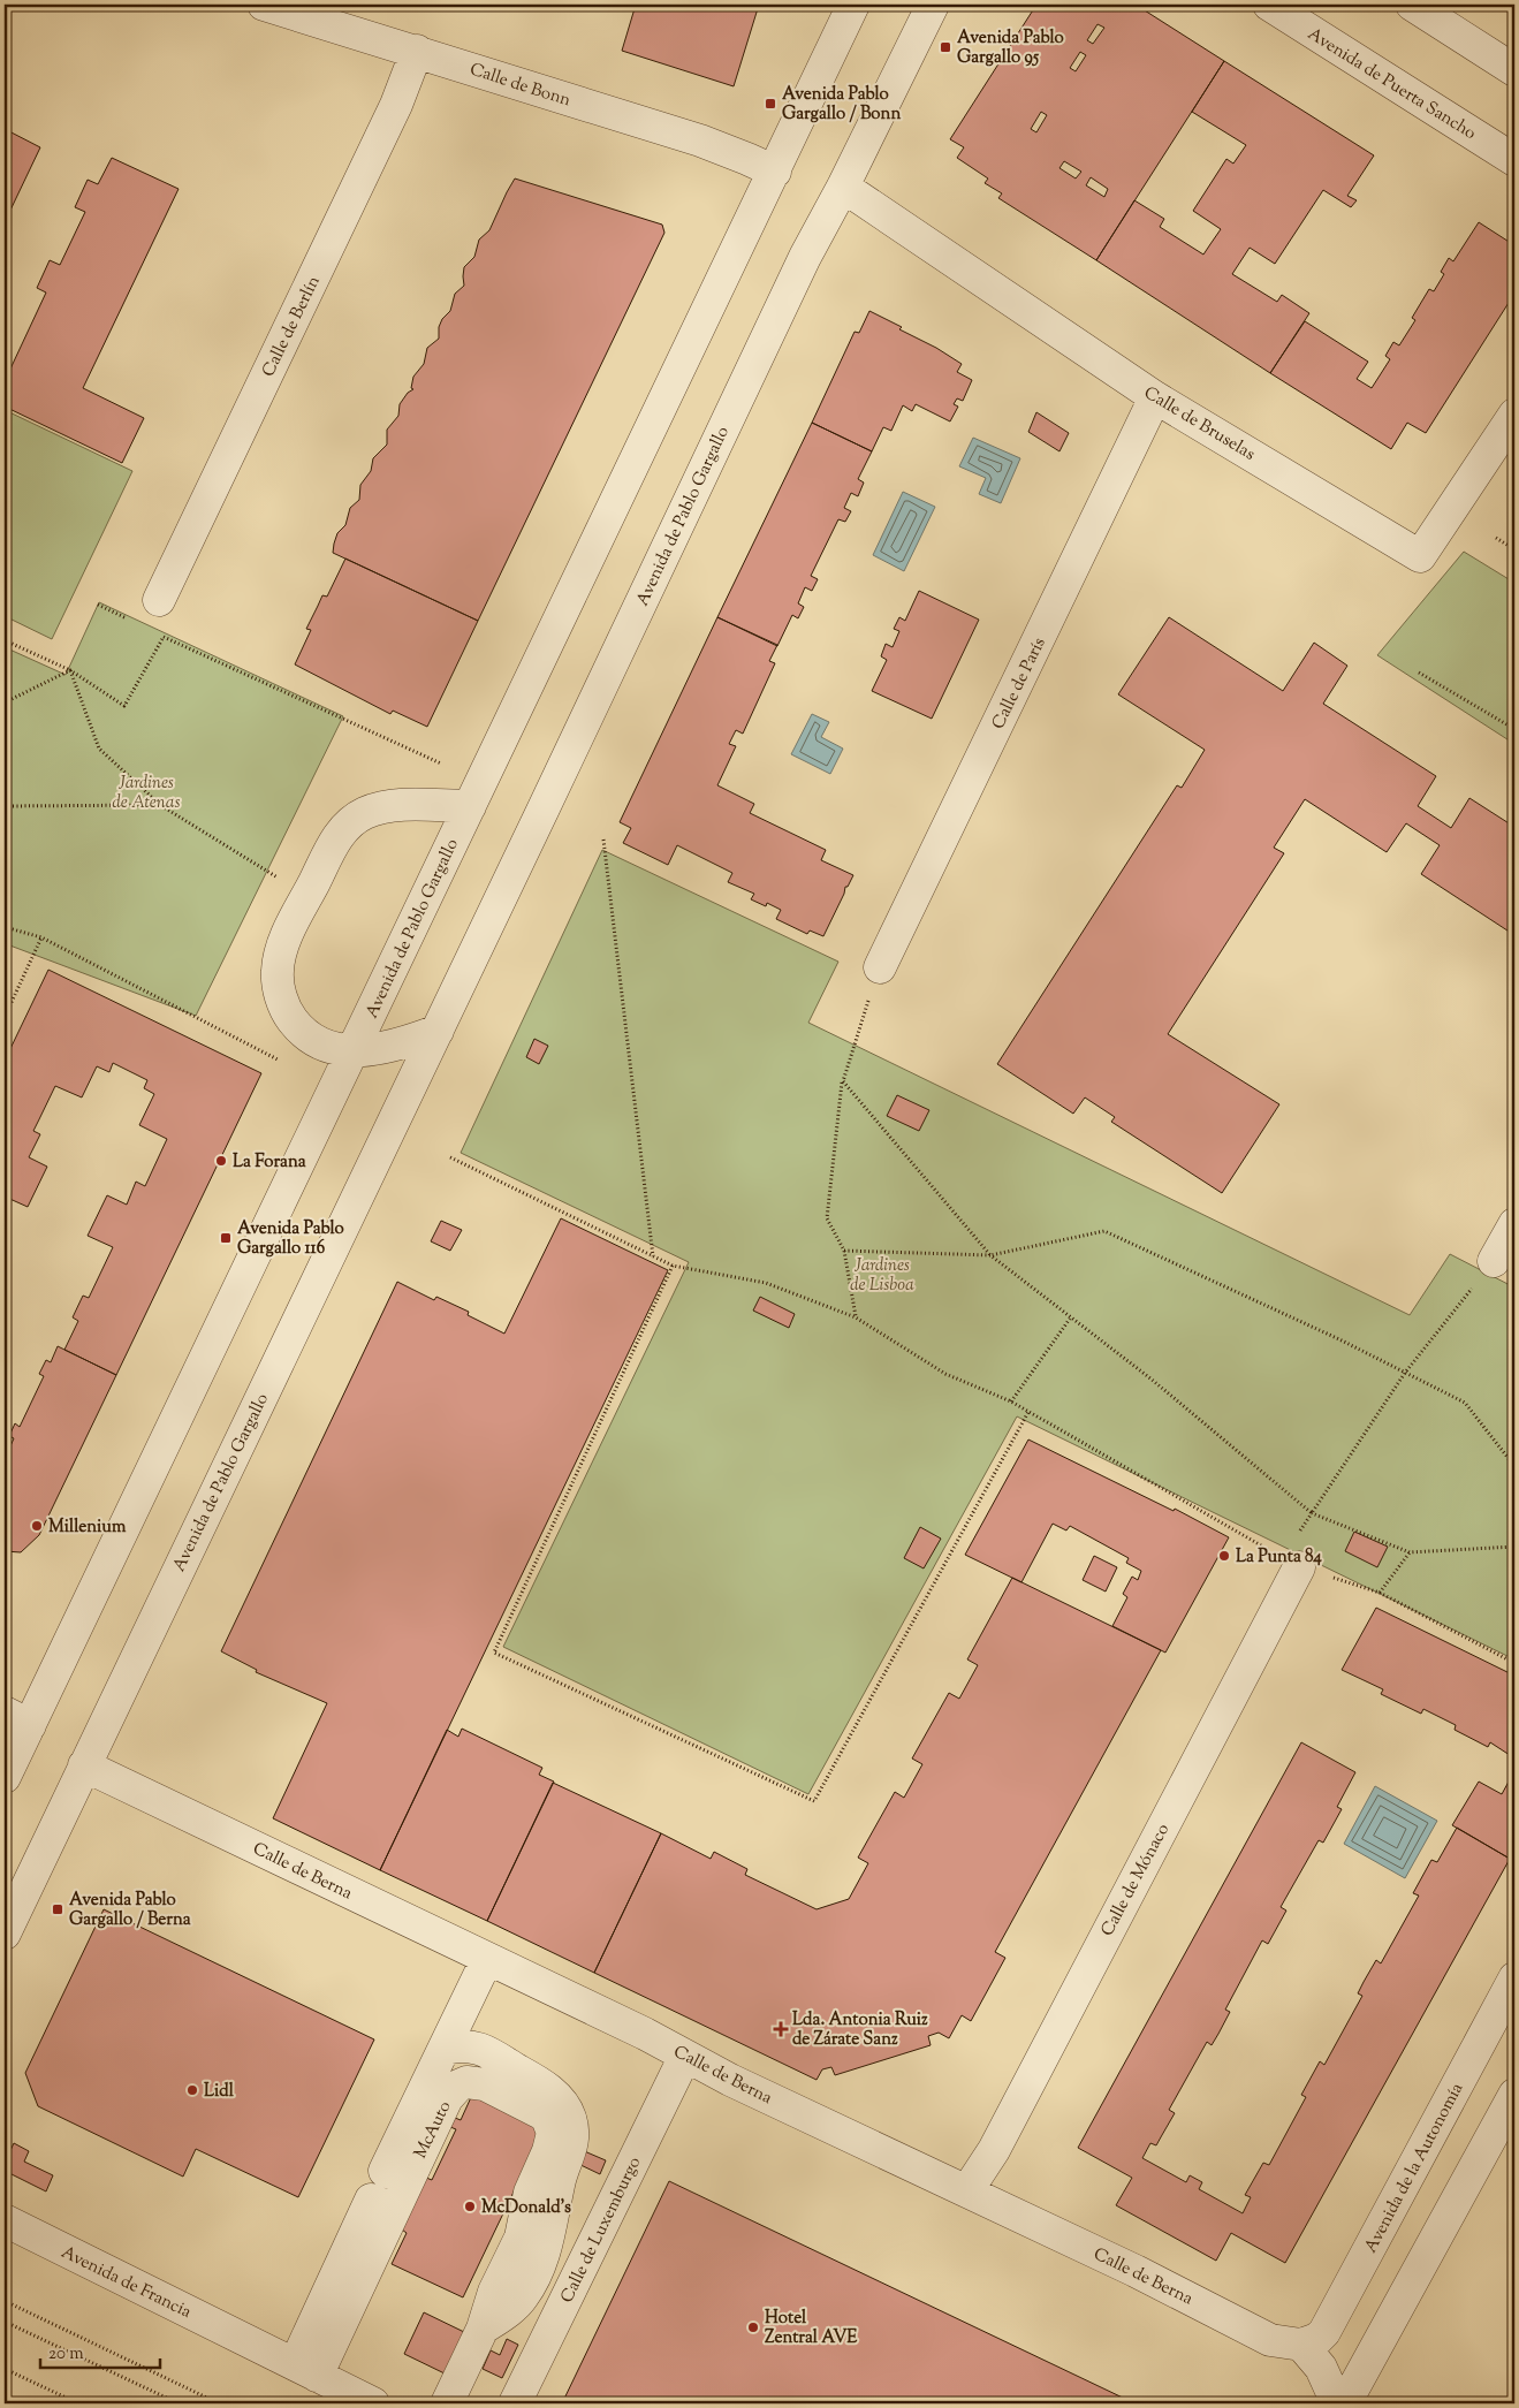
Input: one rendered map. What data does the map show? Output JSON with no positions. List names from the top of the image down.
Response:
{
  "streets": {
    "street": [
      "Avenida de Puerta Sancho",
      "Calle de Bonn",
      "Calle de Berlín",
      "Calle de Bruselas",
      "Avenida de Pablo Gargallo",
      "Calle de París",
      "Calle de Berna",
      "Calle de Mónaco",
      "McAuto",
      "Avenida de la Autonomía",
      "Calle de Luxemburgo",
      "Avenida de Francia"
    ]
  },
  "crossings": [
    ["Calle de Bonn", "Calle de Berlín"],
    ["Calle de Bonn", "Avenida de Pablo Gargallo"],
    ["Calle de Bruselas", "Avenida de Pablo Gargallo"],
    ["Calle de Bruselas", "Calle de París"],
    ["Avenida de Pablo Gargallo", "Calle de Berna"],
    ["Calle de Berna", "Calle de Mónaco"],
    ["Calle de Berna", "Avenida de la Autonomía"],
    ["Calle de Berna", "Calle de Luxemburgo"],
    ["McAuto", "Avenida de Francia"]
  ],
  "parks": ["Jardines de Atenas", "Jardines de Lisboa"],
  "places": {
    "transit": [
      "Avenida Pablo Gargallo 95",
      "Avenida Pablo Gargallo / Bonn",
      "Avenida Pablo Gargallo 116",
      "Avenida Pablo Gargallo / Berna"
    ],
    "other": [
      "La Forana",
      "Millenium",
      "La Punta 84",
      "Lidl",
      "McDonald's",
      "Hotel Zentral AVE"
    ],
    "health": ["Lda. Antonia Ruiz de Zárate Sanz"]
  },
  "scale_bar": "20 m"
}
